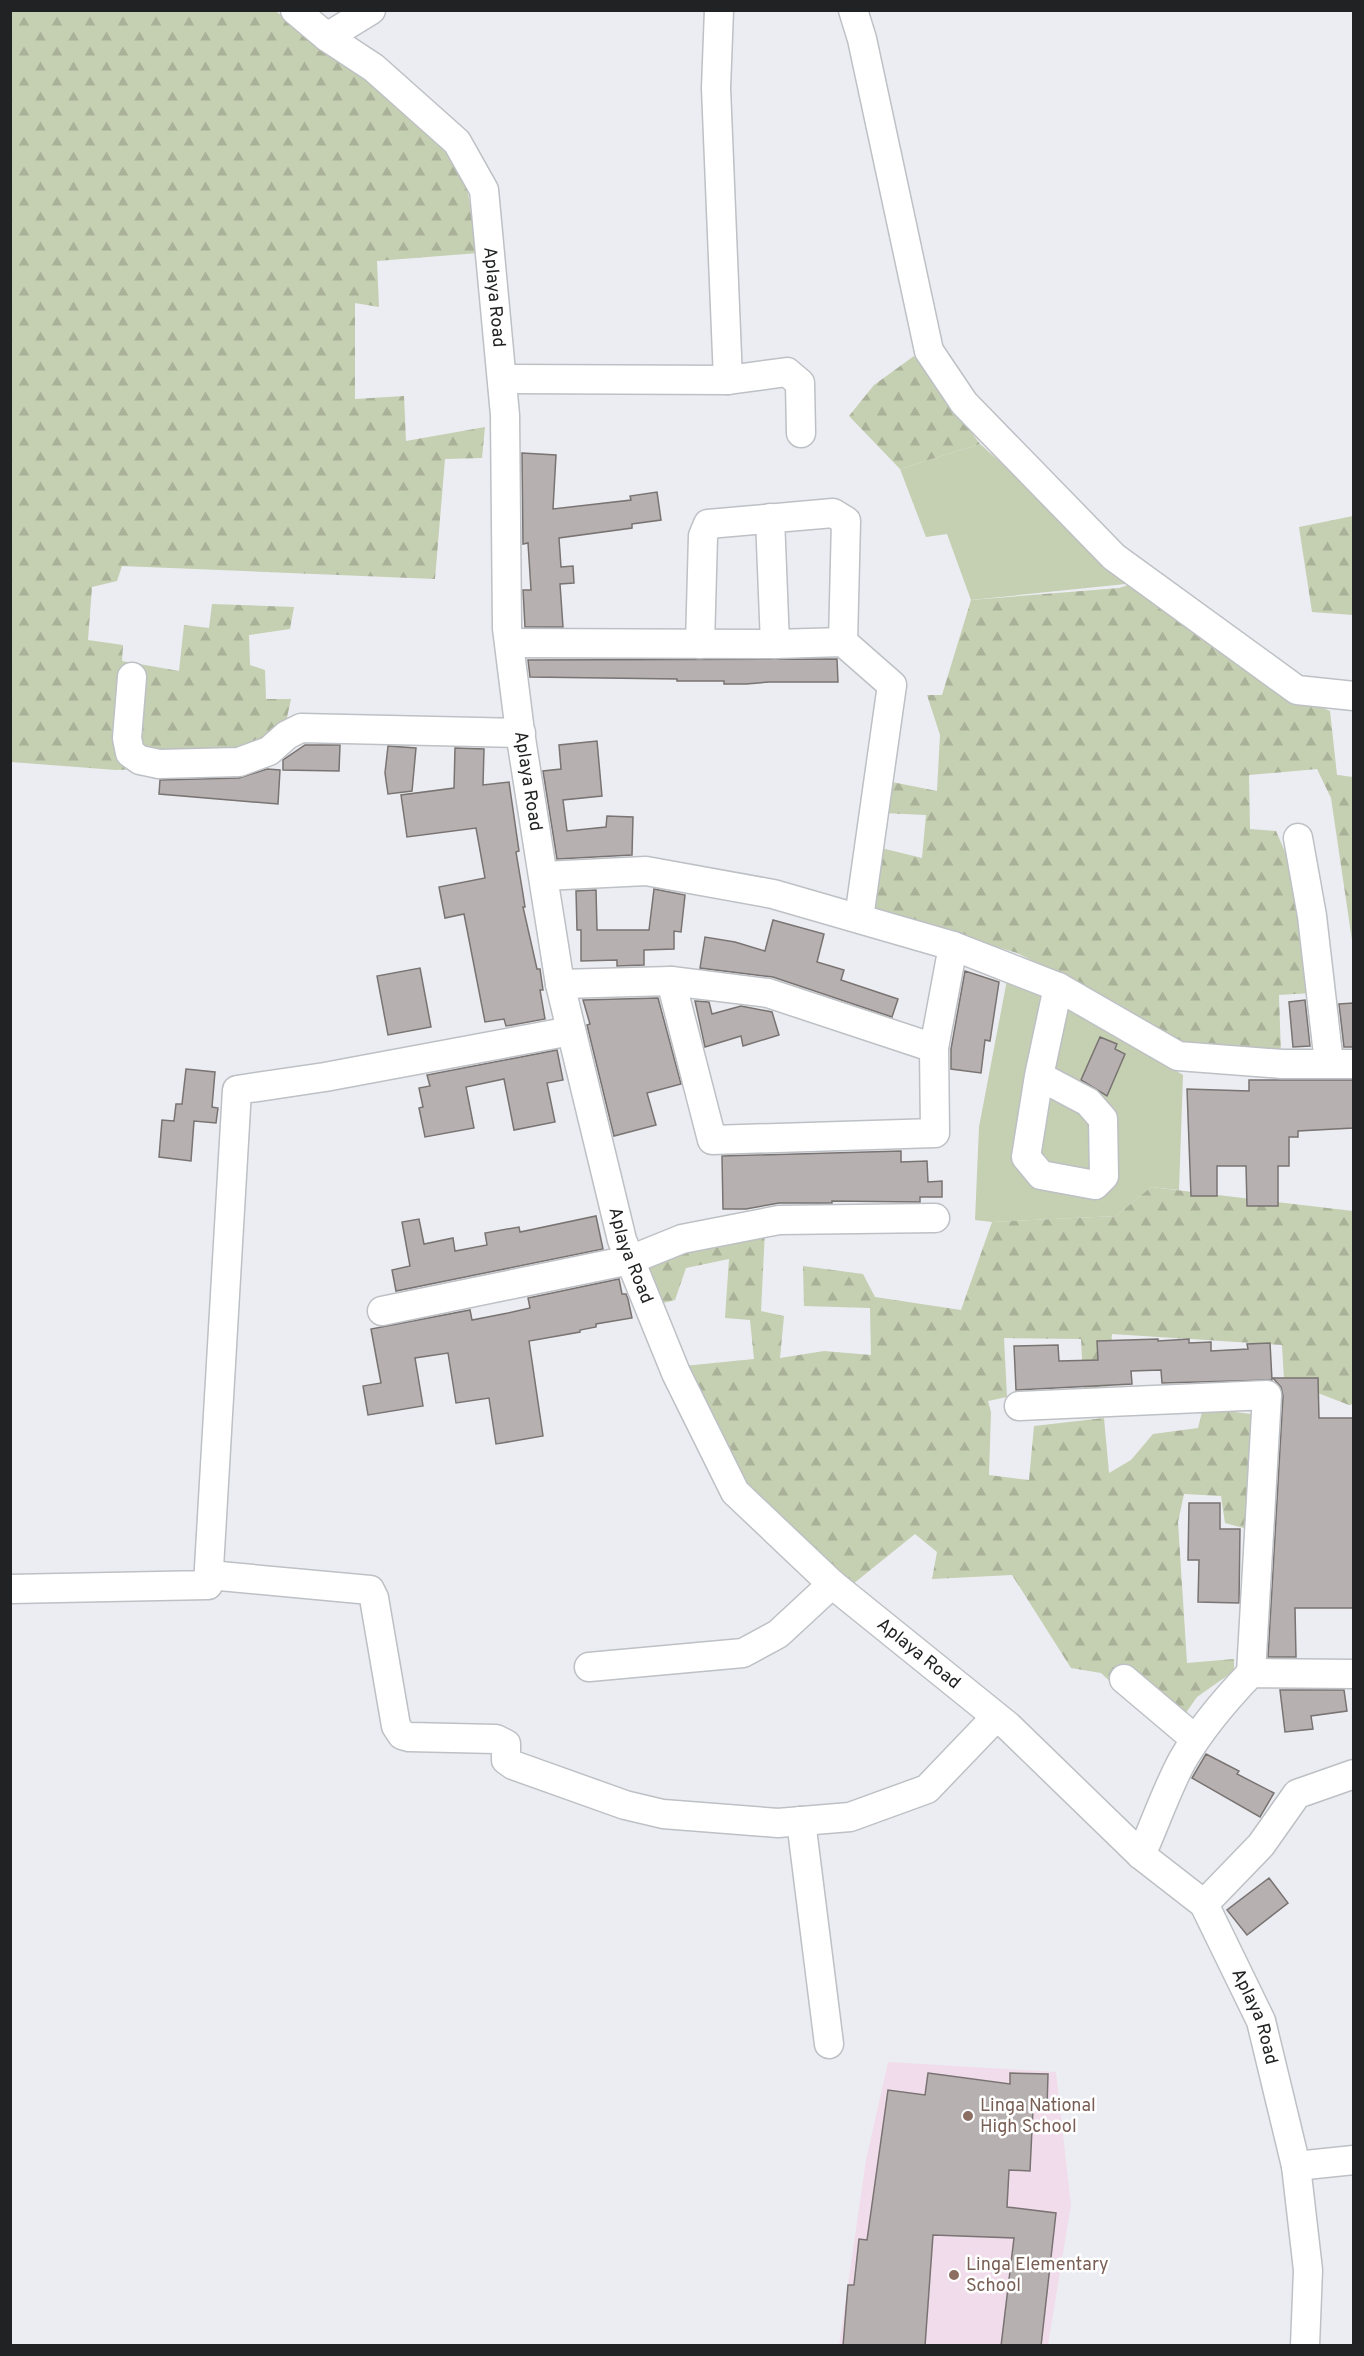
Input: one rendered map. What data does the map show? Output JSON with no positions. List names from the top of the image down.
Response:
{
  "streets": {
    "street": ["Aplaya Road"]
  },
  "places": ["Linga National High School", "Linga Elementary School"]
}
